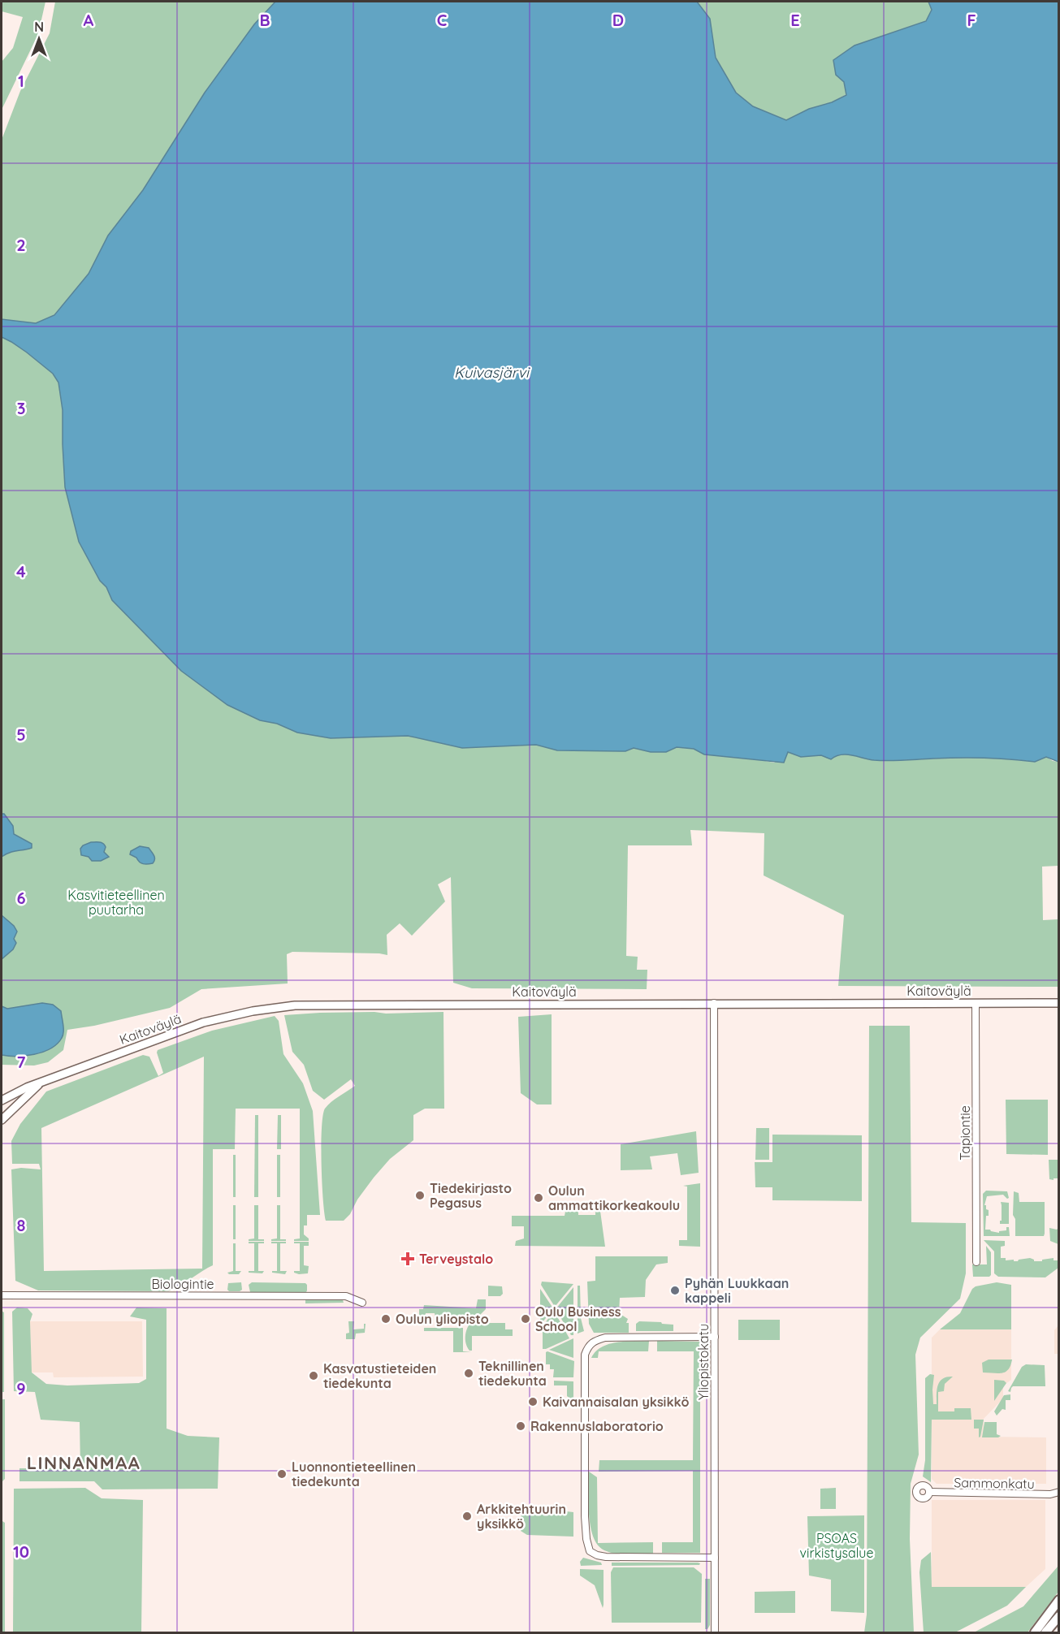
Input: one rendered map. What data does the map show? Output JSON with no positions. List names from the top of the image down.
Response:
{
  "streets": {
    "street": [
      "Kaitoväylä",
      "Tapiontie",
      "Biologintie",
      "Yliopistokatu",
      "Sammonkatu"
    ]
  },
  "crossings": [
    ["Kaitoväylä", "Tapiontie"],
    ["Kaitoväylä", "Yliopistokatu"]
  ],
  "districts": ["LINNANMAA"],
  "water": ["Kuivasjärvi"],
  "parks": ["Kasvitieteellinen puutarha", "PSOAS virkistysalue"],
  "places": {
    "other": [
      "Tiedekirjasto Pegasus",
      "Oulun ammattikorkeakoulu",
      "Pyhän Luukkaan kappeli",
      "Oulun yliopisto",
      "Oulu Business School",
      "Teknillinen tiedekunta",
      "Kasvatustieteiden tiedekunta",
      "Kaivannaisalan yksikkö",
      "Rakennuslaboratorio",
      "Luonnontieteellinen tiedekunta",
      "Arkkitehtuurin yksikkö"
    ],
    "health": ["Terveystalo"]
  },
  "north": "top",
  "grid": {
    "columns": [
      "A",
      "B",
      "C",
      "D",
      "E",
      "F"
    ],
    "rows": [
      "1",
      "2",
      "3",
      "4",
      "5",
      "6",
      "7",
      "8",
      "9",
      "10"
    ]
  }
}
